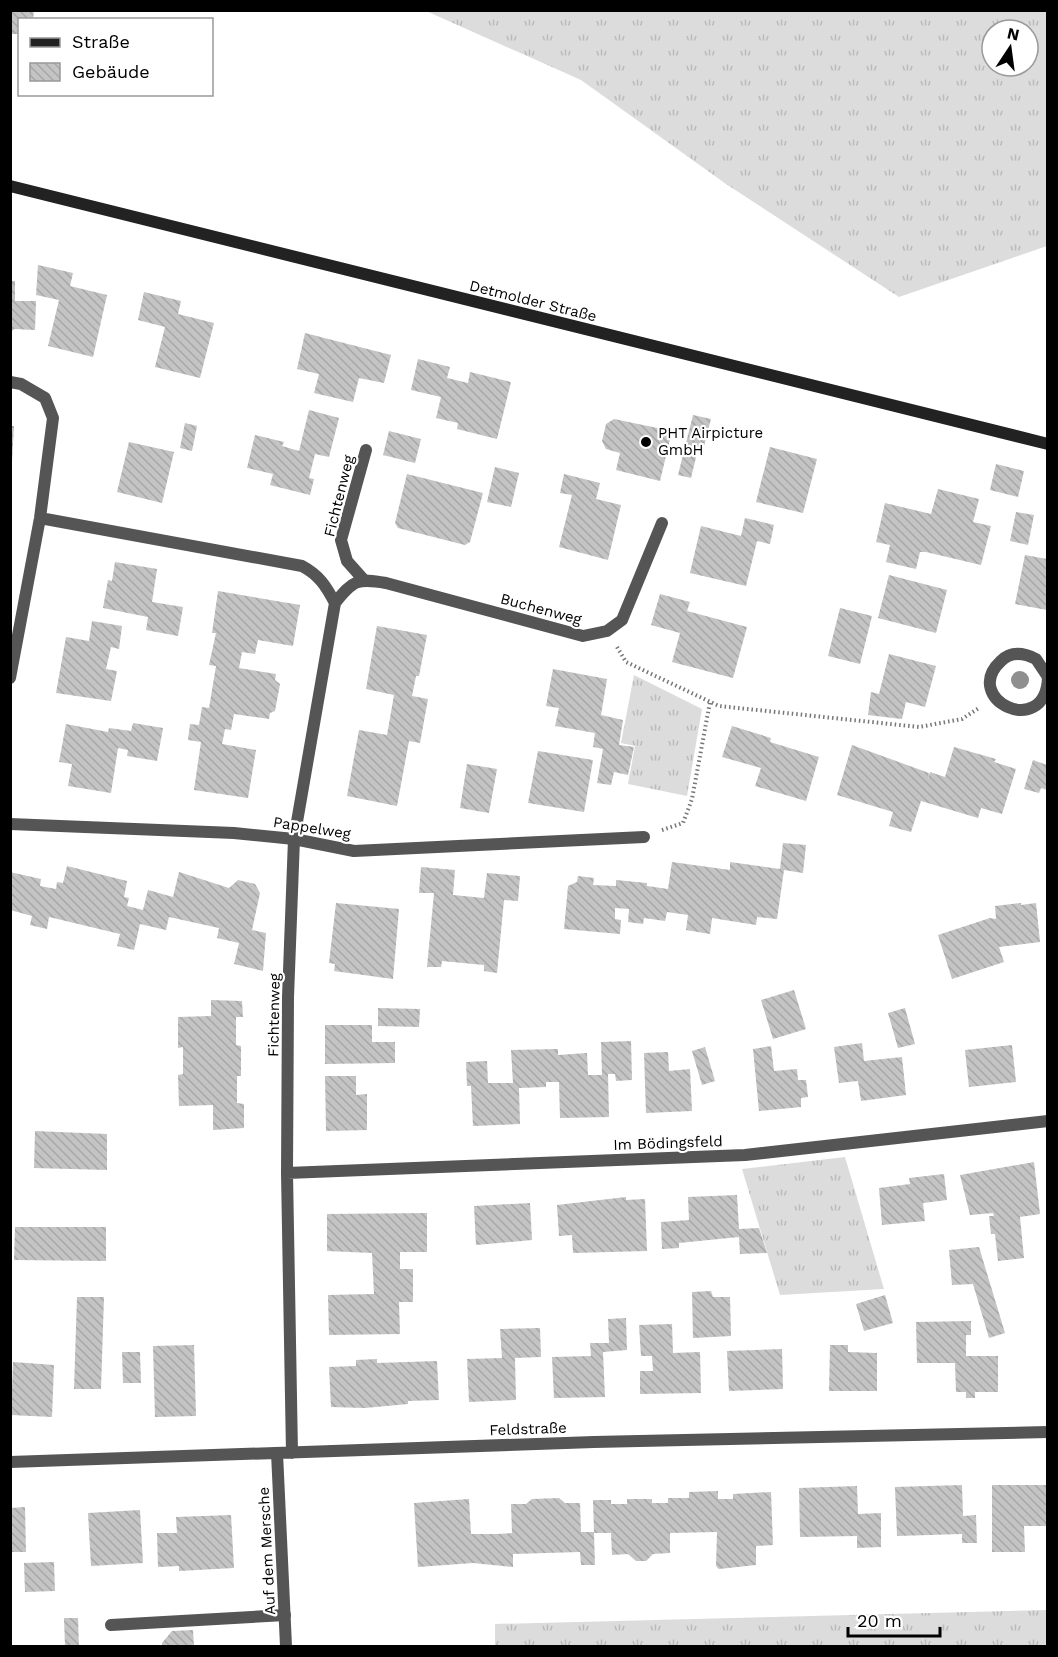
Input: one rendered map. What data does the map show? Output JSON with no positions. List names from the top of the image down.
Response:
{
  "streets": {
    "main road": ["Detmolder Straße"],
    "street": [
      "Fichtenweg",
      "Buchenweg",
      "Pappelweg",
      "Im Bödingsfeld",
      "Feldstraße",
      "Auf dem Mersche"
    ]
  },
  "crossings": [
    ["Fichtenweg", "Buchenweg"],
    ["Fichtenweg", "Pappelweg"],
    ["Fichtenweg", "Im Bödingsfeld"],
    ["Fichtenweg", "Feldstraße"],
    ["Feldstraße", "Auf dem Mersche"]
  ],
  "places": ["PHT Airpicture GmbH"],
  "legend": ["Straße", "Gebäude"],
  "scale_bar": "20 m",
  "north": "top"
}
